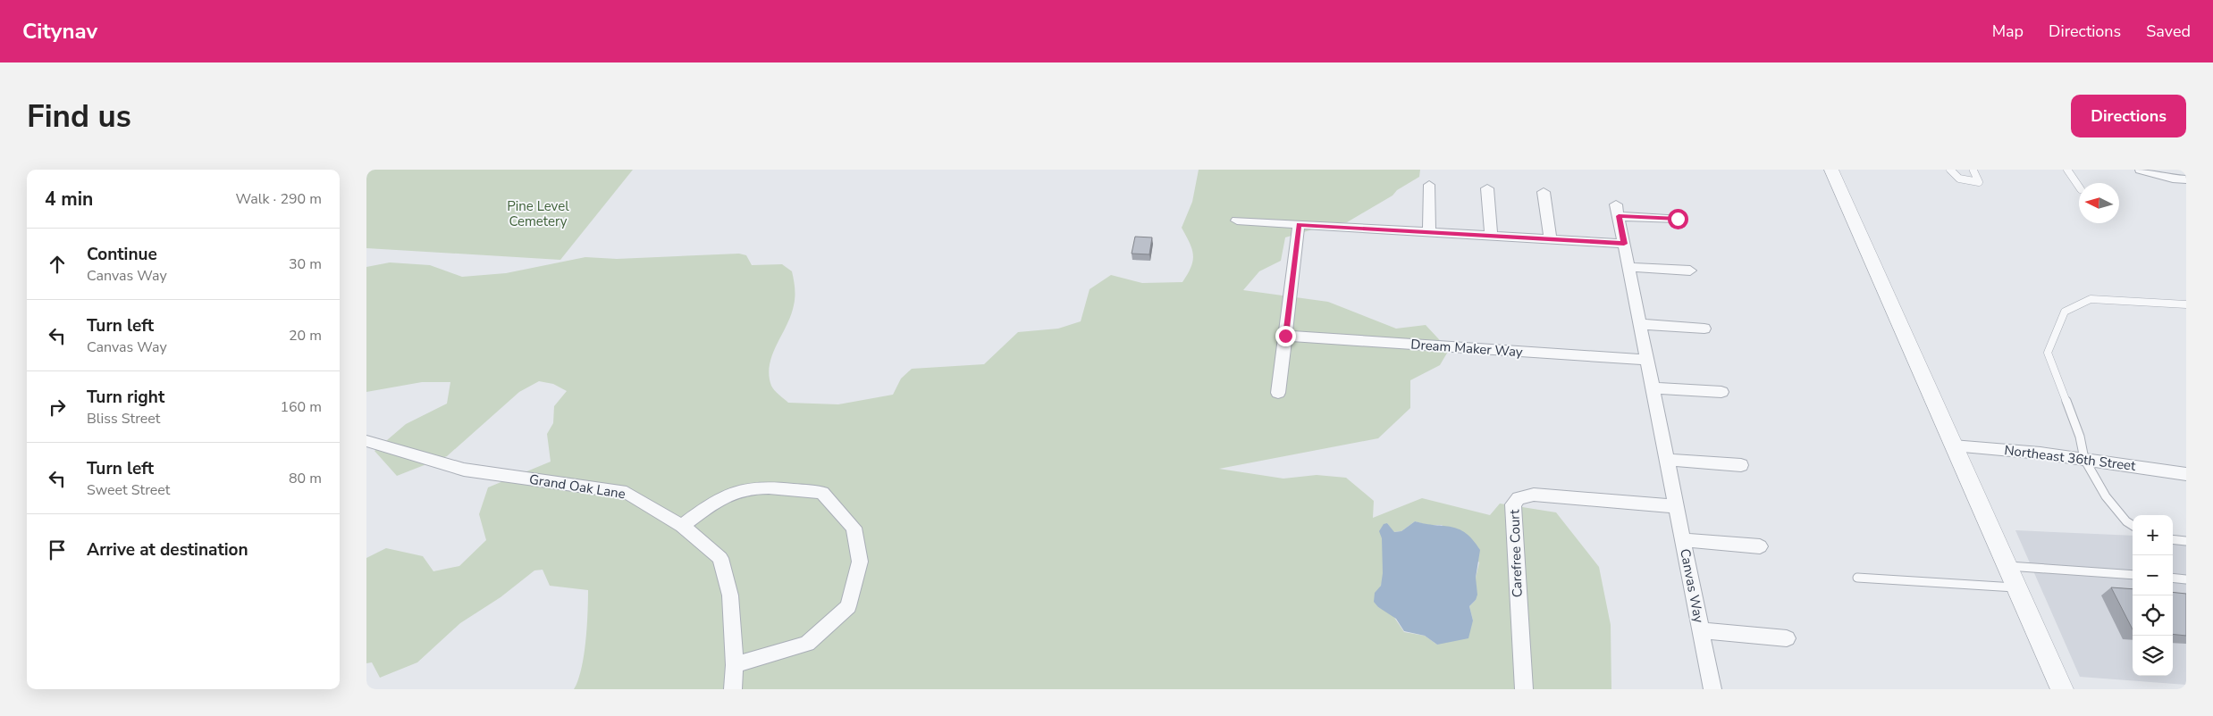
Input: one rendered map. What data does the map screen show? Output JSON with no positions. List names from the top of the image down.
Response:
{
  "streets": {
    "street": [
      "Dream Maker Way",
      "Northeast 36th Street",
      "Grand Oak Lane",
      "Carefree Court",
      "Canvas Way"
    ]
  },
  "crossings": [
    ["Dream Maker Way", "Canvas Way"],
    ["Carefree Court", "Canvas Way"]
  ],
  "parks": ["Pine Level Cemetery"],
  "north": "left",
  "page": {
    "header": "Citynav",
    "nav": ["Map", "Directions", "Saved"],
    "buttons": "Directions",
    "title": "Find us",
    "heading": ["4 min", "Walk · 290 m"],
    "list": [
      ["Continue", "Canvas Way", "30 m"],
      ["Turn left", "Canvas Way", "20 m"],
      ["Turn right", "Bliss Street", "160 m"],
      ["Turn left", "Sweet Street", "80 m"],
      "Arrive at destination"
    ],
    "map_buttons": ["+", "−"]
  }
}
